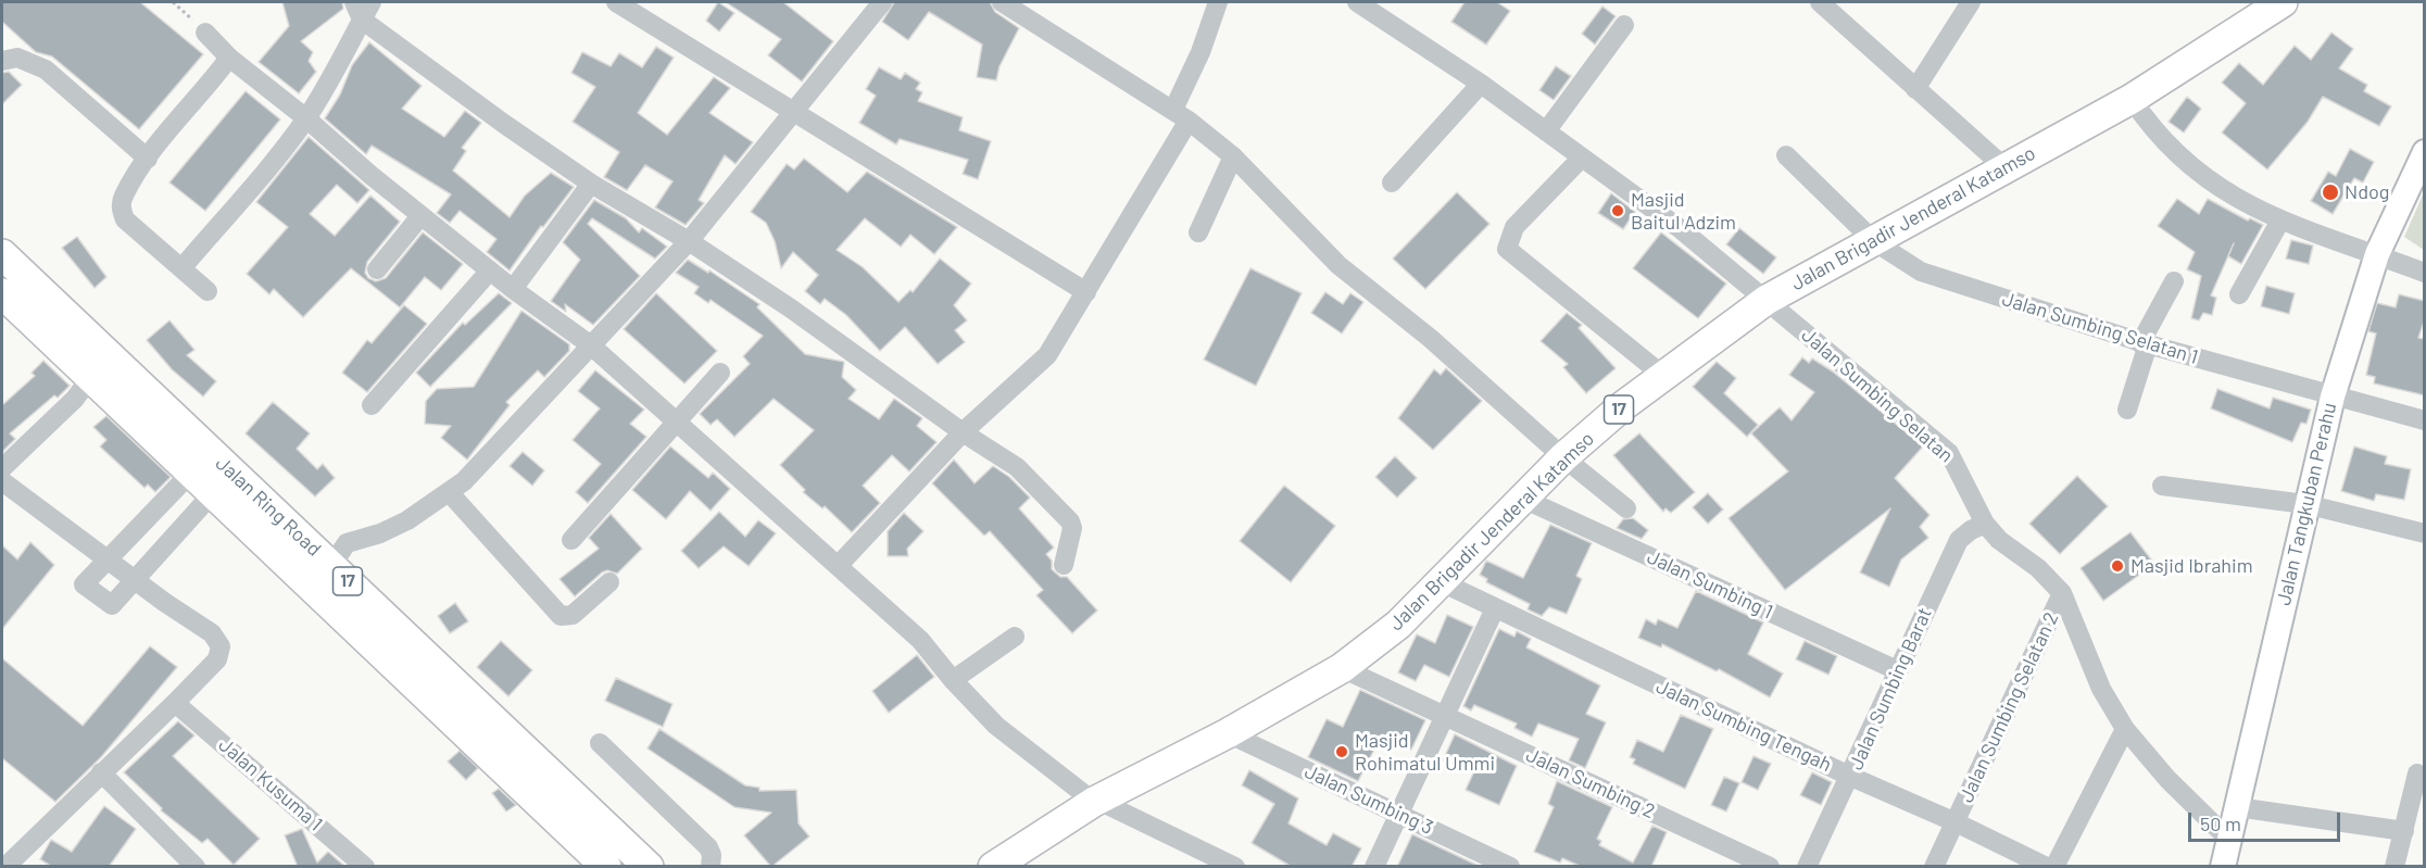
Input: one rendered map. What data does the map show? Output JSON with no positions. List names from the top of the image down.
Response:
{
  "streets": {
    "highway": ["Jalan Brigadir Jenderal Katamso", "17", "Jalan Ring Road"],
    "main road": ["Jalan Tangkuban Perahu"],
    "street": [
      "Jalan Sumbing Selatan 1",
      "Jalan Sumbing Selatan",
      "Jalan Sumbing 1",
      "Jalan Sumbing Barat",
      "Jalan Sumbing Selatan 2",
      "Jalan Sumbing Tengah",
      "Jalan Sumbing 2",
      "Jalan Kusuma 1",
      "Jalan Sumbing 3"
    ]
  },
  "crossings": [
    ["Jalan Brigadir Jenderal Katamso", "Jalan Sumbing Selatan 1"],
    ["Jalan Brigadir Jenderal Katamso", "Jalan Sumbing Selatan"],
    ["Jalan Brigadir Jenderal Katamso", "Jalan Sumbing 1"],
    ["Jalan Brigadir Jenderal Katamso", "Jalan Sumbing Tengah"],
    ["Jalan Brigadir Jenderal Katamso", "Jalan Sumbing 2"],
    ["Jalan Brigadir Jenderal Katamso", "Jalan Sumbing 3"],
    ["Jalan Sumbing Selatan 1", "Jalan Tangkuban Perahu"],
    ["Jalan Sumbing Selatan", "Jalan Tangkuban Perahu"],
    ["Jalan Sumbing Selatan", "Jalan Sumbing Barat"],
    ["Jalan Sumbing Selatan", "Jalan Sumbing Selatan 2"],
    ["Jalan Sumbing 1", "Jalan Sumbing Barat"],
    ["Jalan Sumbing Barat", "Jalan Sumbing Tengah"],
    ["Jalan Sumbing Selatan 2", "Jalan Sumbing Tengah"]
  ],
  "places": [
    "Ndog",
    "Masjid Baitul Adzim",
    "Masjid Ibrahim",
    "Masjid Rohimatul Ummi"
  ],
  "scale_bar": "50 m"
}
